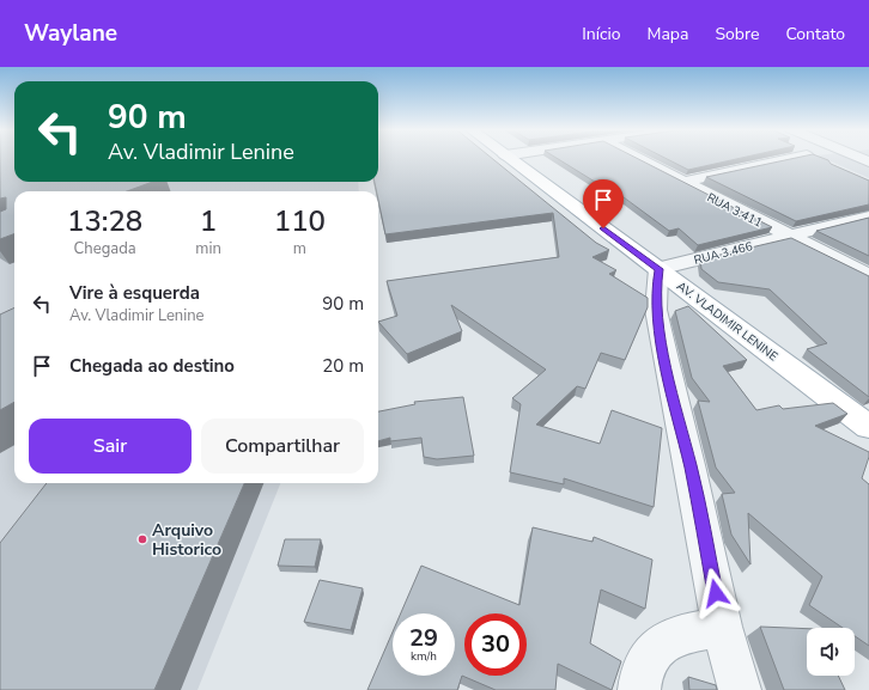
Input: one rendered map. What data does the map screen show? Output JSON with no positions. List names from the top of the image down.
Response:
{
  "streets": {
    "main road": ["AV. VLADIMIR LENINE"],
    "street": ["RUA 3.411", "RUA 3.466"]
  },
  "crossings": [
    ["RUA 3.411", "RUA 3.466"],
    ["RUA 3.466", "AV. VLADIMIR LENINE"]
  ],
  "places": ["Arquivo Historico"],
  "page": {
    "header": "Waylane",
    "nav": [
      "Início",
      "Mapa",
      "Sobre",
      "Contato"
    ],
    "turn": ["90 m", "Av. Vladimir Lenine"],
    "eta": [
      "13:28",
      "Chegada",
      "1",
      "min",
      "110",
      "m"
    ],
    "list": [
      {
        "name": "Vire à esquerda",
        "note": "Av. Vladimir Lenine",
        "value": "90 m"
      },
      {
        "name": "Chegada ao destino",
        "value": "20 m"
      }
    ],
    "buttons": ["Sair", "Compartilhar"],
    "speed": "29 km/h",
    "limit": "30"
  }
}
